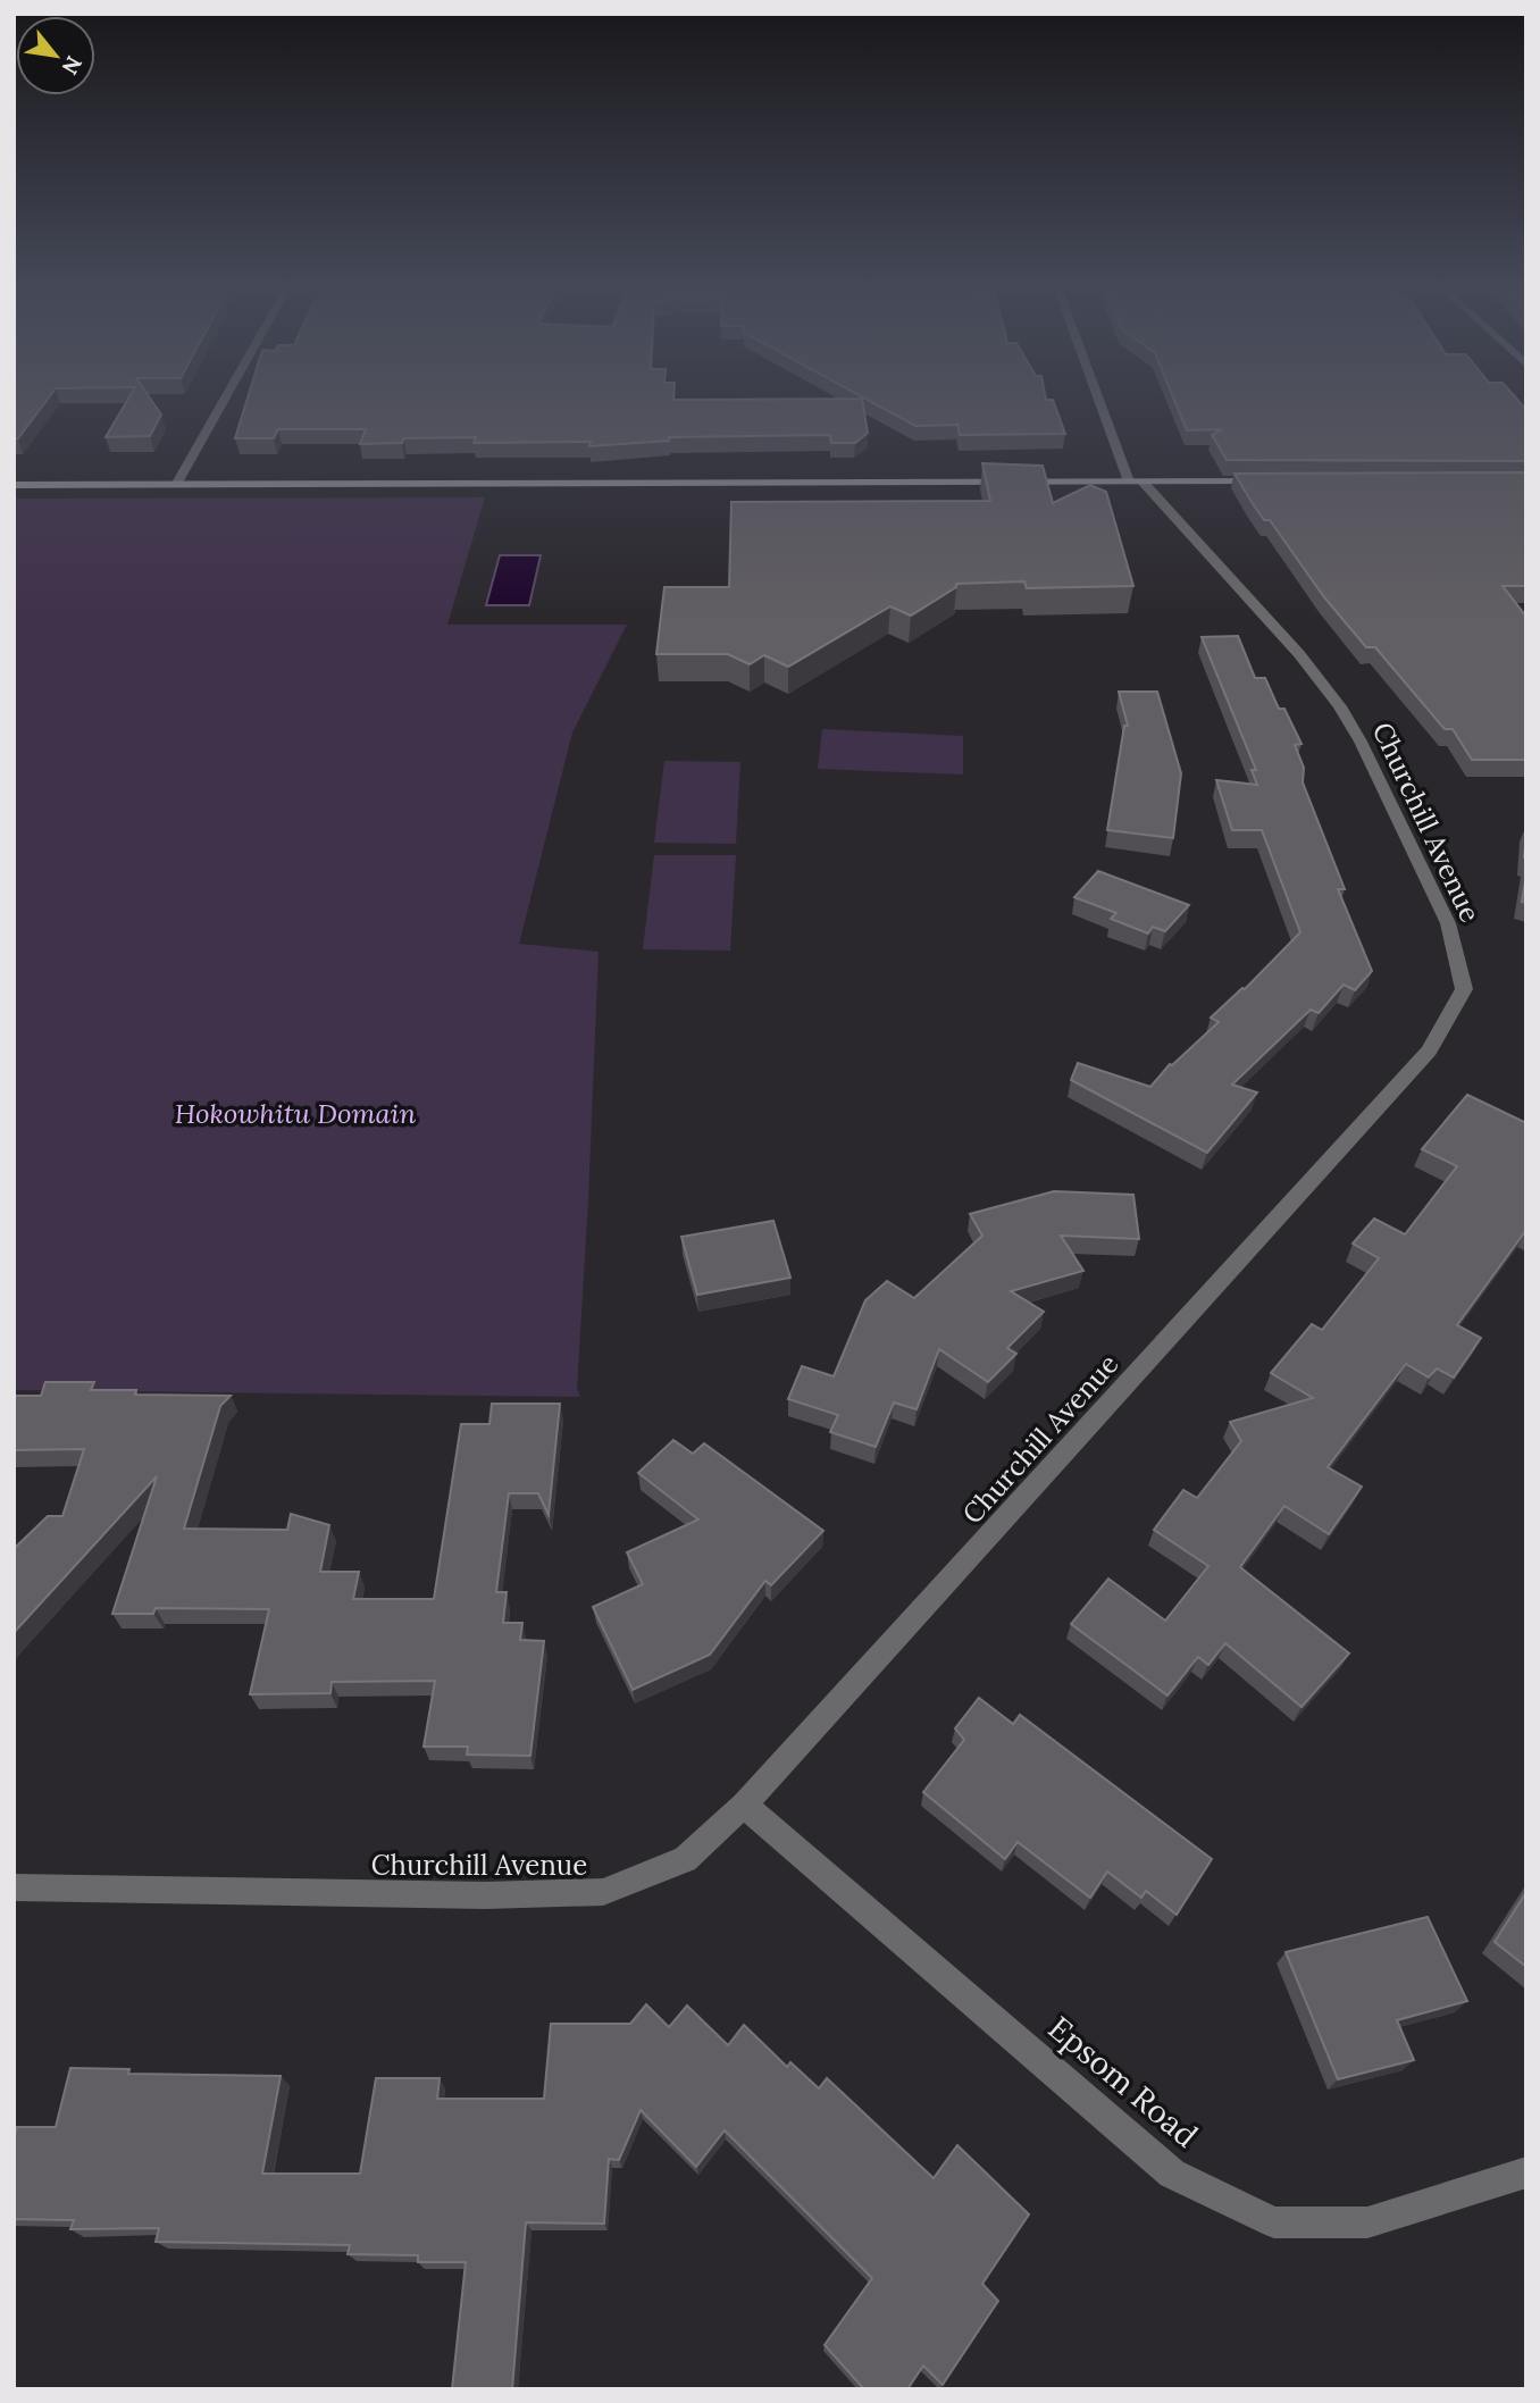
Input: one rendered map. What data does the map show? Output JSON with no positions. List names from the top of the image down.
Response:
{
  "streets": {
    "street": ["Churchill Avenue", "Epsom Road"]
  },
  "crossings": [
    ["Churchill Avenue", "Epsom Road"]
  ],
  "parks": ["Hokowhitu Domain"],
  "north": "bottom right"
}
